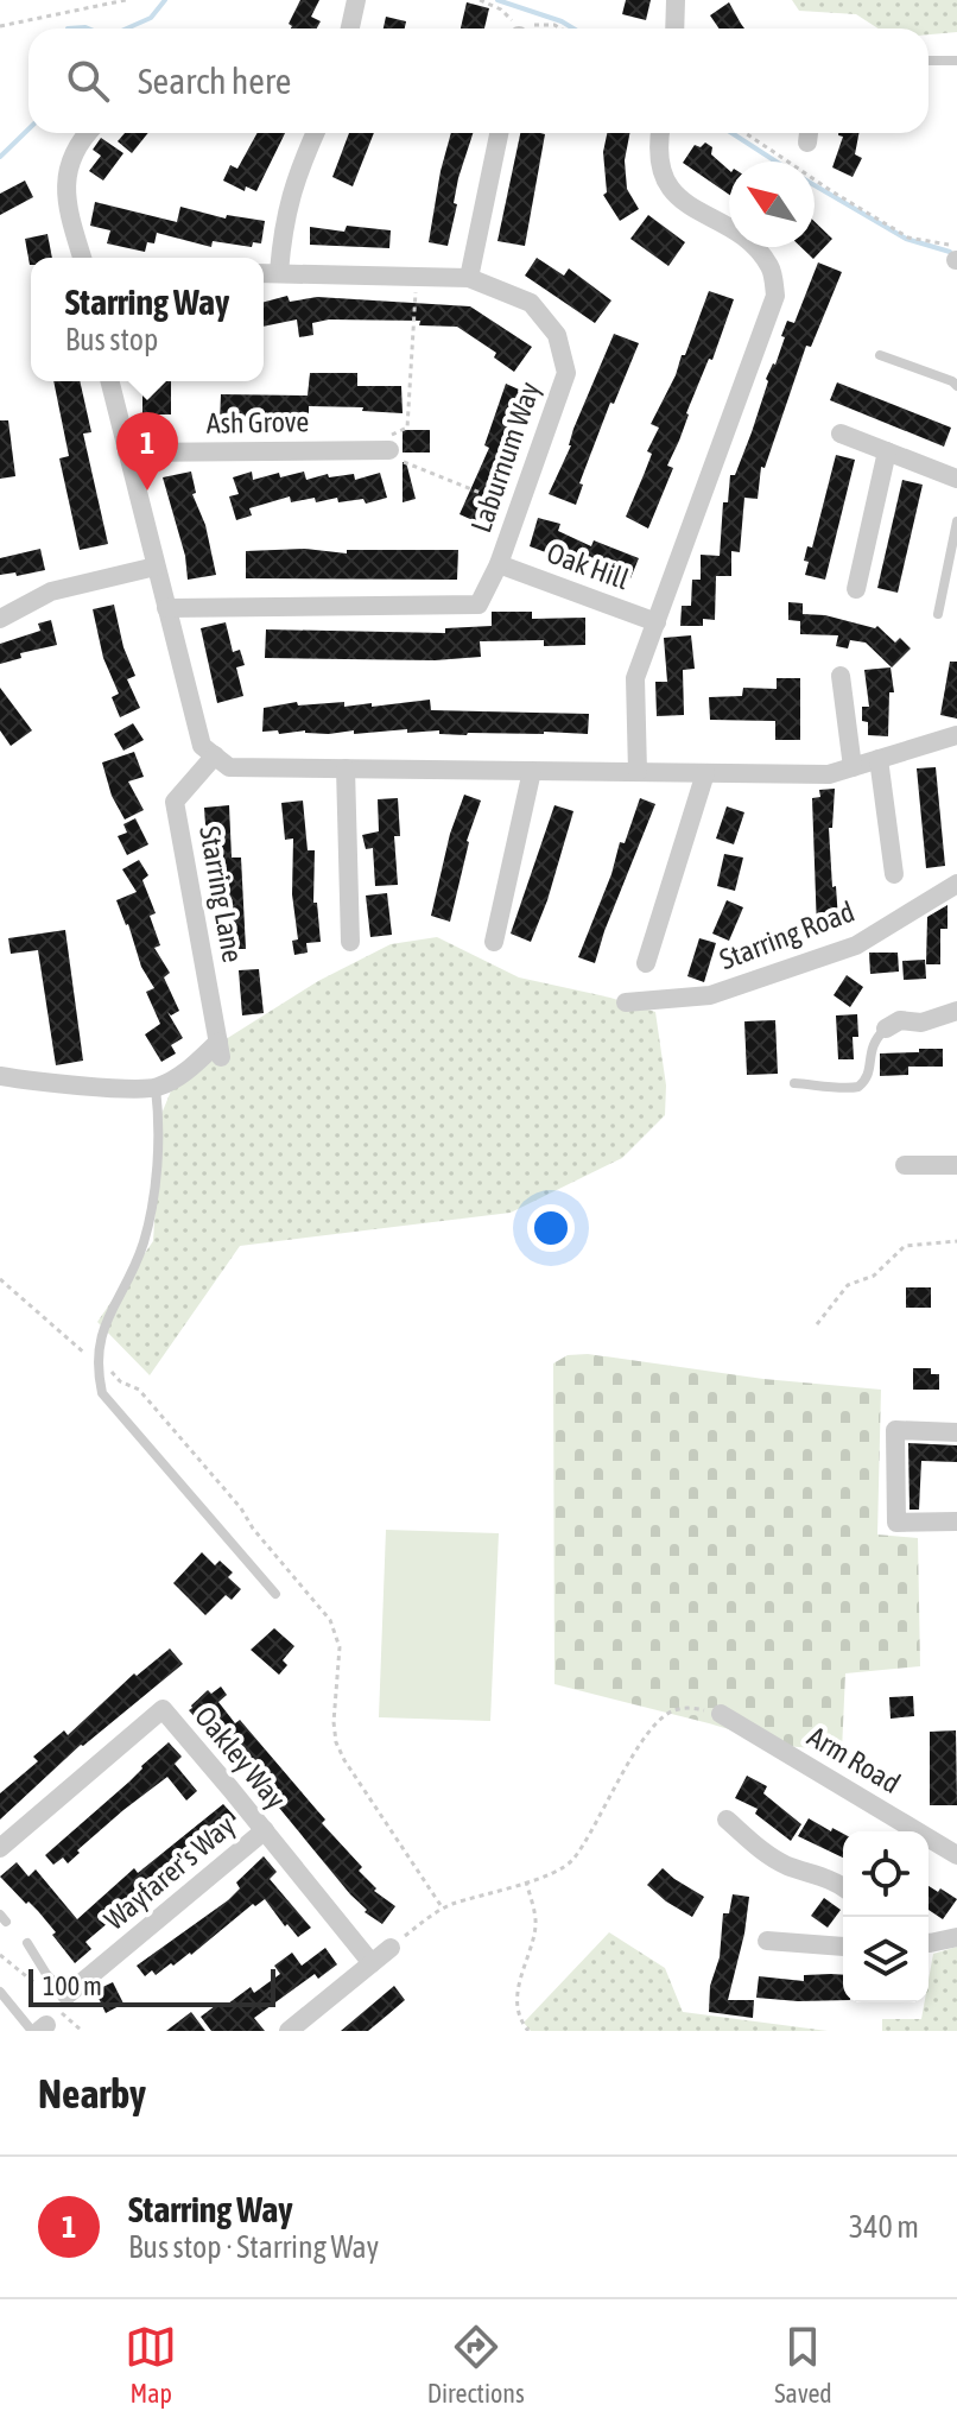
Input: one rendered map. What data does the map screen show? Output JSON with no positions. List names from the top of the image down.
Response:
{
  "streets": {
    "street": [
      "Ash Grove",
      "Laburnum Way",
      "Oak Hill",
      "Starring Lane",
      "Starring Road",
      "Oakley Way",
      "Arm Road",
      "Wayfarer's Way"
    ]
  },
  "crossings": [
    ["Laburnum Way", "Oak Hill"],
    ["Oakley Way", "Wayfarer's Way"]
  ],
  "scale_bar": "100 m",
  "north": "top left",
  "page": {
    "search": "Search here",
    "popup": ["Starring Way", "Bus stop"],
    "pins": "1",
    "scale": "100 m",
    "heading": "Nearby",
    "list": [
      {
        "mark": "1",
        "name": "Starring Way",
        "note": "Bus stop · Starring Way",
        "value": "340 m"
      }
    ],
    "nav": ["Map", "Directions", "Saved"]
  }
}
